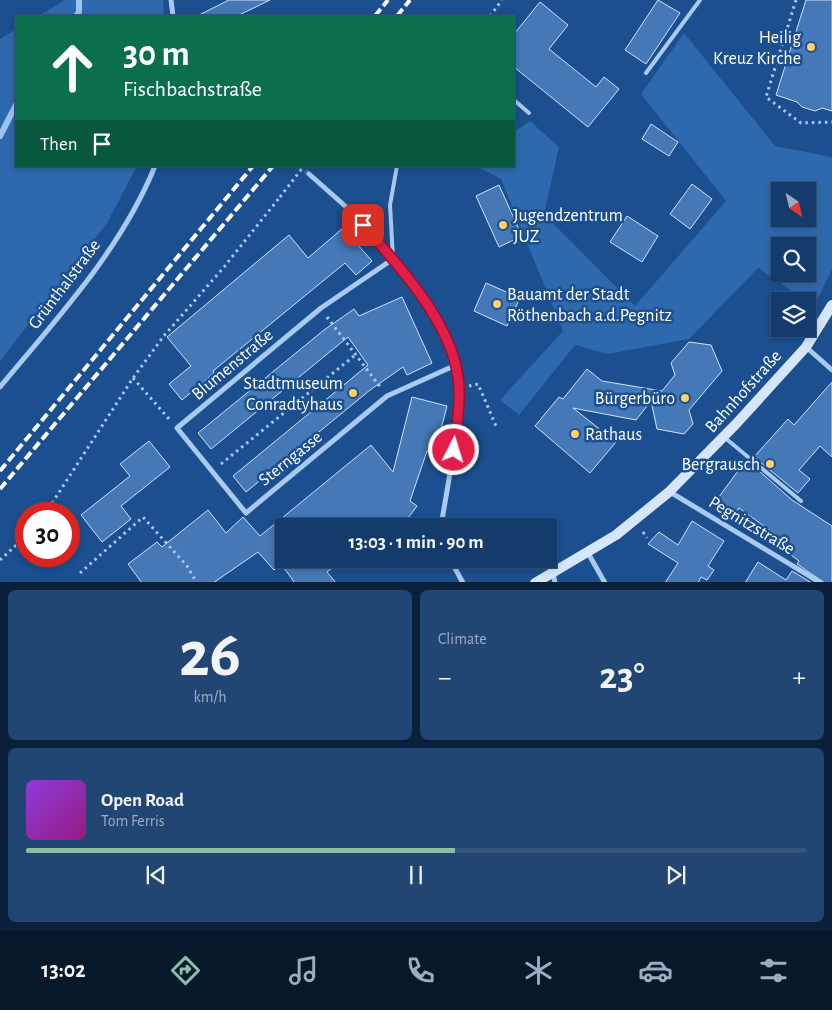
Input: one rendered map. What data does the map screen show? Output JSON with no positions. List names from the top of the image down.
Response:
{
  "streets": {
    "main road": ["Bahnhofstraße"],
    "street": [
      "Grünthalstraße",
      "Blumenstraße",
      "Sterngasse",
      "Pegnitzstraße"
    ]
  },
  "crossings": [
    ["Bahnhofstraße", "Pegnitzstraße"]
  ],
  "places": [
    "Heilig Kreuz Kirche",
    "Jugendzentrum JUZ",
    "Bauamt der Stadt Röthenbach a.d.Pegnitz",
    "Stadtmuseum Conradtyhaus",
    "Bürgerbüro",
    "Rathaus",
    "Bergrausch"
  ],
  "north": "bottom right",
  "page": {
    "turn": ["30 m", "Fischbachstraße"],
    "then": "Then",
    "limit": "30",
    "trip": "13:03 · 1 min · 90 m",
    "tile": [
      ["26", "km/h"],
      "Climate"
    ],
    "heat": ["−", "23°", "+"],
    "song": ["Open Road", "Tom Ferris"],
    "tabs": "13:02"
  }
}
